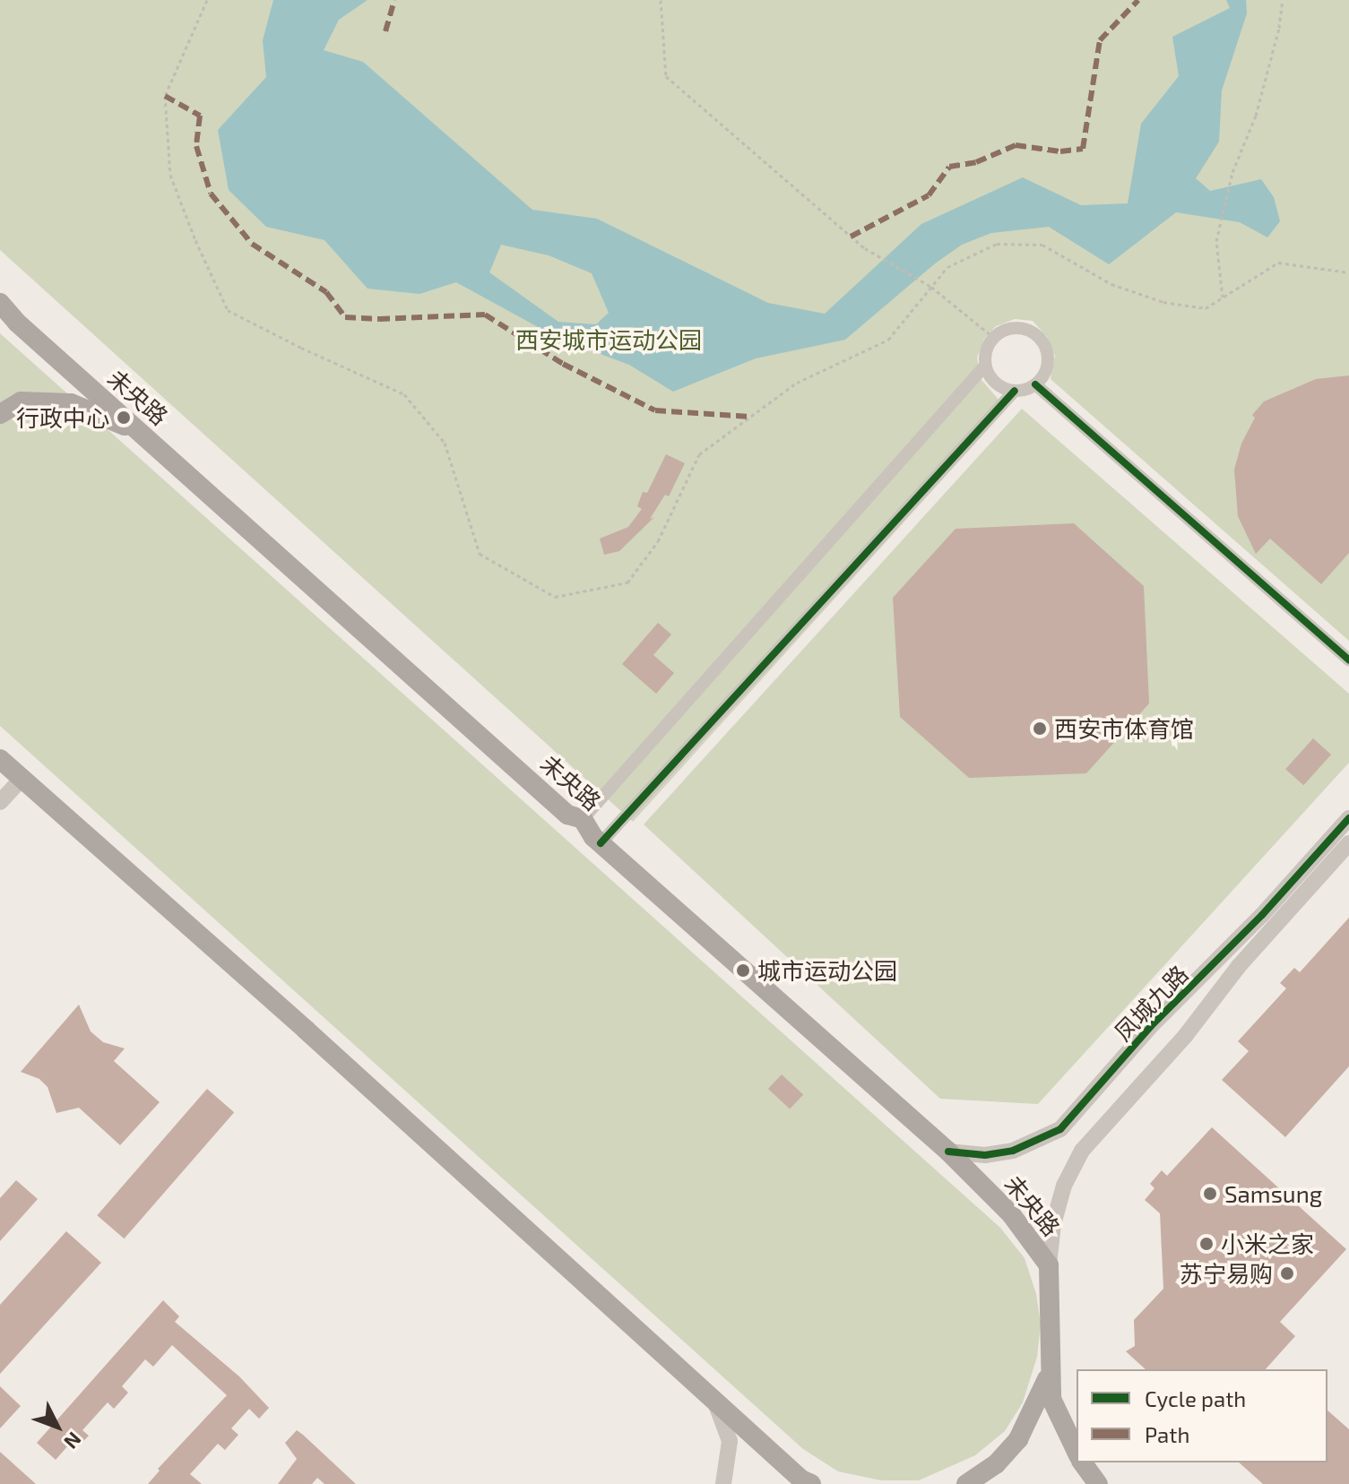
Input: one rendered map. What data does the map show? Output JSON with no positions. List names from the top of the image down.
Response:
{
  "streets": {
    "main road": ["未央路"],
    "street": ["凤城九路"]
  },
  "crossings": [
    ["未央路", "凤城九路"]
  ],
  "parks": ["西安城市运动公园"],
  "places": [
    "行政中心",
    "西安市体育馆",
    "城市运动公园",
    "Samsung",
    "小米之家",
    "苏宁易购"
  ],
  "legend": ["Cycle path", "Path"],
  "north": "bottom right"
}
